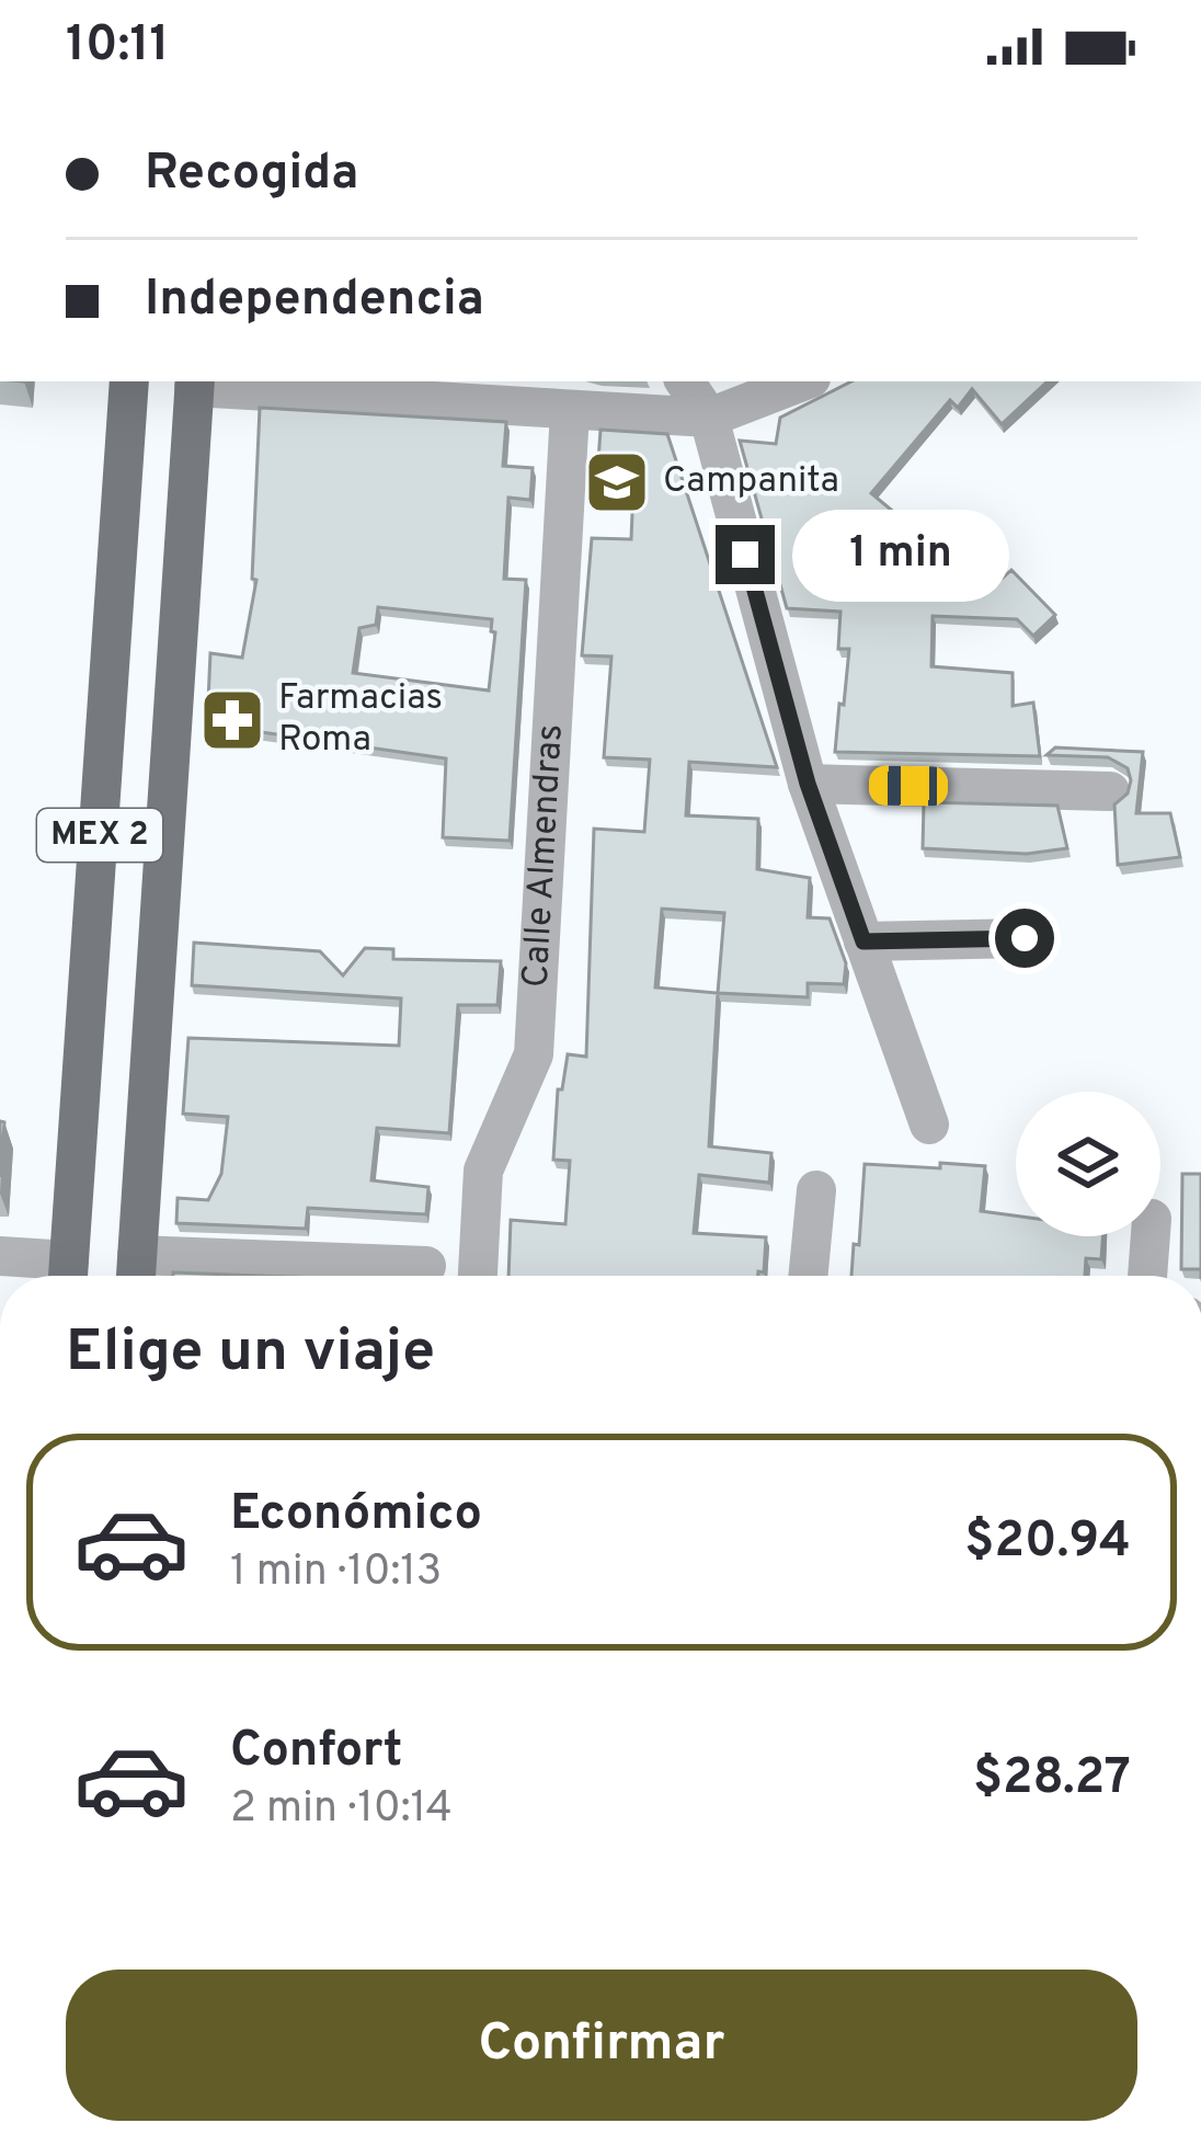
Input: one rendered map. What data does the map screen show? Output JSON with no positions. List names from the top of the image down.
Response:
{
  "streets": {
    "main road": ["MEX 2"],
    "street": ["Calle Almendras"]
  },
  "places": {
    "school or university": ["Campanita"],
    "pharmacy": ["Farmacias Roma"]
  },
  "page": {
    "status": "10:11",
    "banner": ["Recogida", "Independencia"],
    "bubble": "1 min",
    "heading": "Elige un viaje",
    "list": [
      {
        "name": "Económico",
        "note": "1 min · 10:13",
        "value": "$20.94"
      },
      {
        "name": "Confort",
        "note": "2 min · 10:14",
        "value": "$28.27"
      }
    ],
    "buttons": "Confirmar"
  }
}
